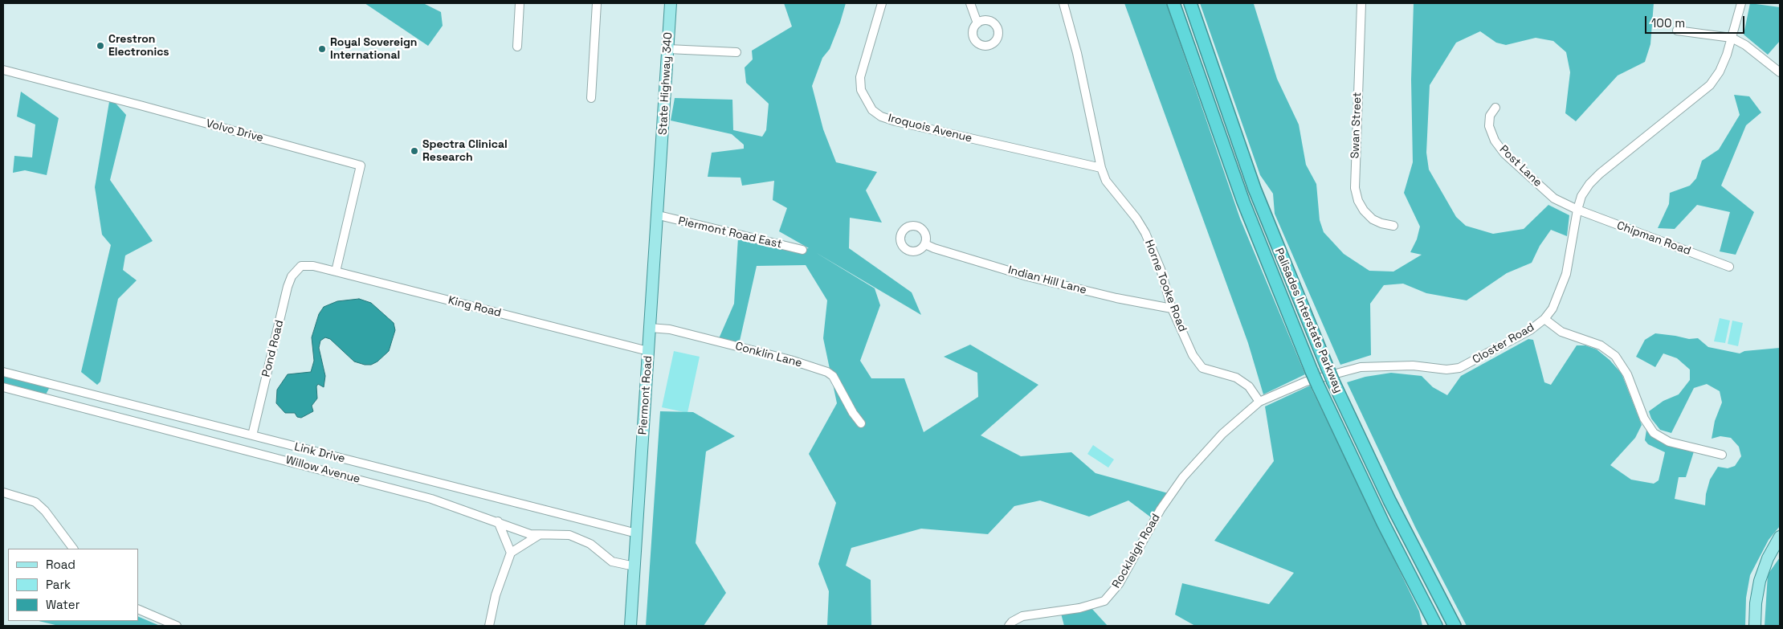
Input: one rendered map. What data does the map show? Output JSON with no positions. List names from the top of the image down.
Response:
{
  "streets": {
    "highway": ["Palisades Interstate Parkway"],
    "main road": ["State Highway 340", "Piermont Road"],
    "street": [
      "Swan Street",
      "Iroquois Avenue",
      "Volvo Drive",
      "Post Lane",
      "Piermont Road East",
      "Chipman Road",
      "Indian Hill Lane",
      "Horne Tooke Road",
      "King Road",
      "Closter Road",
      "Pond Road",
      "Conklin Lane",
      "Link Drive",
      "Willow Avenue",
      "Rockleigh Road"
    ]
  },
  "crossings": [
    ["State Highway 340", "Piermont Road"],
    ["Iroquois Avenue", "Horne Tooke Road"],
    ["Volvo Drive", "King Road"],
    ["Post Lane", "Chipman Road"],
    ["Post Lane", "Closter Road"],
    ["Piermont Road East", "Piermont Road"],
    ["Chipman Road", "Closter Road"],
    ["Indian Hill Lane", "Horne Tooke Road"],
    ["Horne Tooke Road", "Closter Road"],
    ["King Road", "Pond Road"],
    ["King Road", "Piermont Road"],
    ["Closter Road", "Rockleigh Road"],
    ["Pond Road", "Link Drive"],
    ["Conklin Lane", "Piermont Road"],
    ["Piermont Road", "Link Drive"],
    ["Piermont Road", "Willow Avenue"]
  ],
  "places": ["Crestron Electronics", "Royal Sovereign International", "Spectra Clinical Research"],
  "legend": ["Road", "Park", "Water"],
  "scale_bar": "100 m"
}
